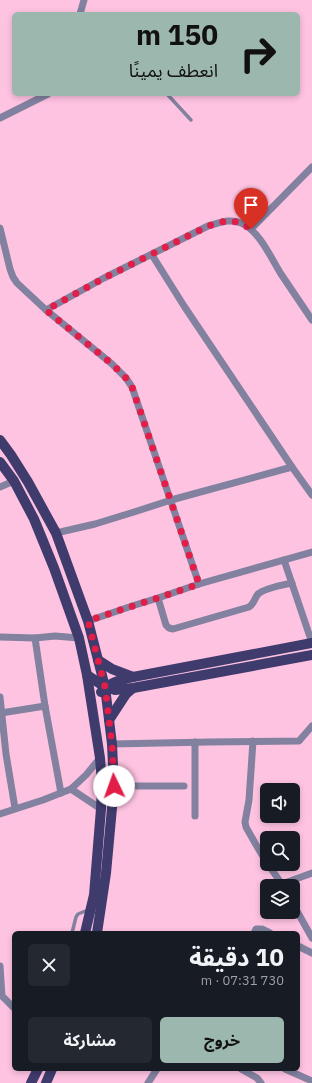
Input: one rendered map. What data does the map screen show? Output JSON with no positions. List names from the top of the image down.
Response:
{
  "page": {
    "turn": ["150 m", "انعطف يمينًا"],
    "heading": ["10 دقيقة", "730 m · 07:31"],
    "buttons": ["خروج", "مشاركة"]
  }
}
